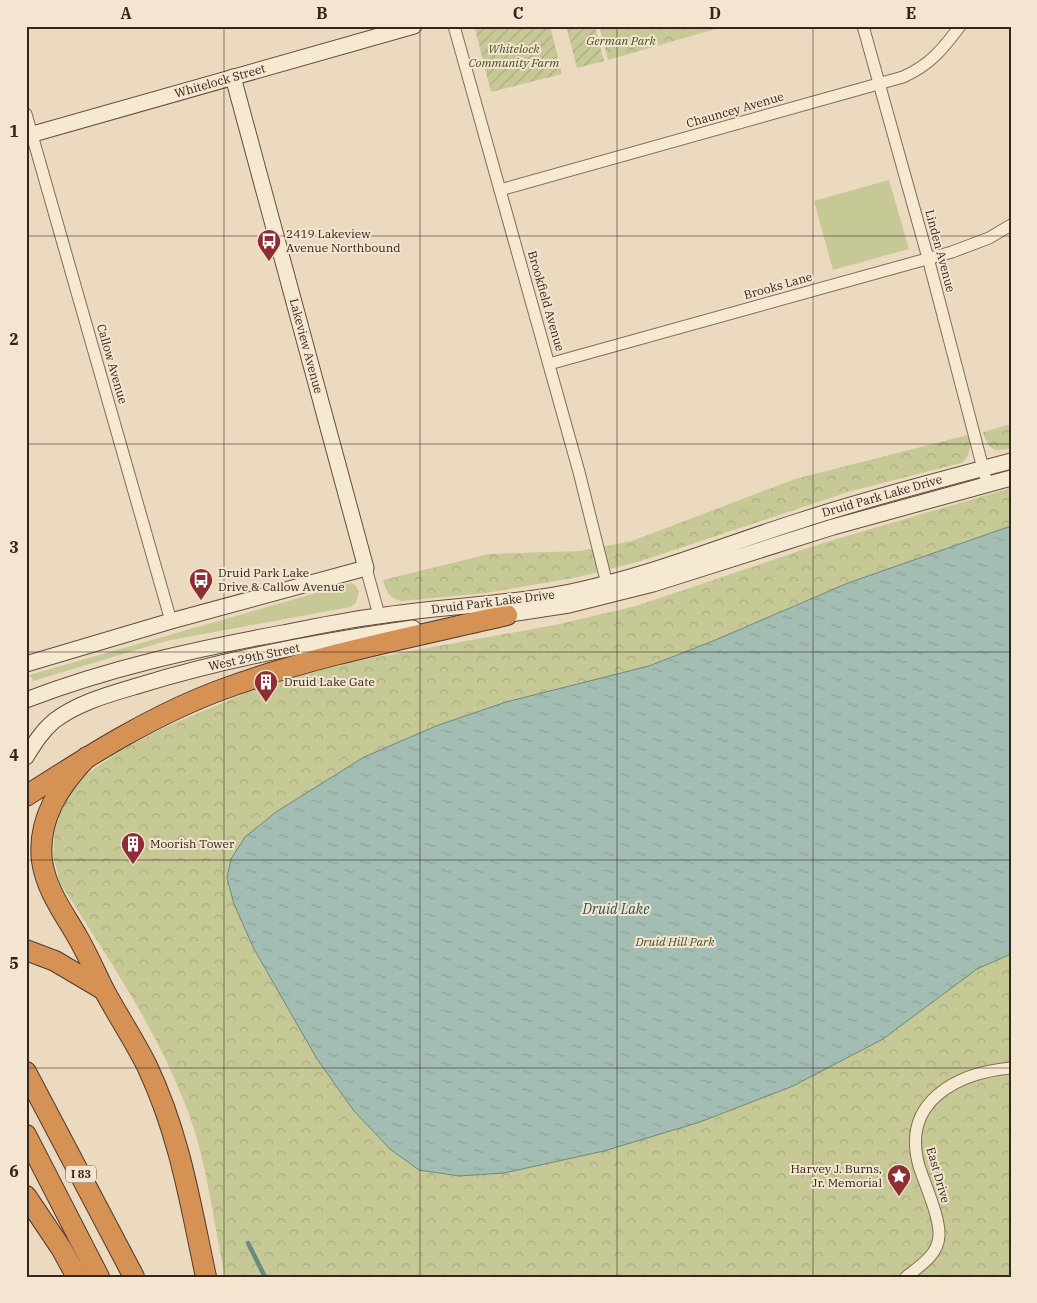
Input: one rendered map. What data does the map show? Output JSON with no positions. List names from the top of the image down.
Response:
{
  "streets": {
    "highway": ["I 83"],
    "main road": [
      "Whitelock Street",
      "Lakeview Avenue",
      "Druid Park Lake Drive",
      "West 29th Street"
    ],
    "street": [
      "Chauncey Avenue",
      "Linden Avenue",
      "Brooks Lane",
      "Brookfield Avenue",
      "Callow Avenue",
      "East Drive"
    ]
  },
  "crossings": [
    ["Whitelock Street", "Lakeview Avenue"],
    ["Whitelock Street", "Callow Avenue"],
    ["Chauncey Avenue", "Linden Avenue"],
    ["Chauncey Avenue", "Brookfield Avenue"],
    ["Linden Avenue", "Brooks Lane"],
    ["Linden Avenue", "Druid Park Lake Drive"],
    ["Brooks Lane", "Brookfield Avenue"],
    ["Brookfield Avenue", "Druid Park Lake Drive"],
    ["Lakeview Avenue", "Druid Park Lake Drive"],
    ["Druid Park Lake Drive", "West 29th Street"]
  ],
  "water": ["Druid Lake"],
  "parks": ["German Park", "Whitelock Community Farm", "Druid Hill Park"],
  "places": {
    "bus stop": ["2419 Lakeview Avenue Northbound", "Druid Park Lake Drive & Callow Avenue"],
    "building": ["Druid Lake Gate", "Moorish Tower"],
    "place": ["Harvey J. Burns, Jr. Memorial"]
  },
  "grid": {
    "columns": [
      "A",
      "B",
      "C",
      "D",
      "E"
    ],
    "rows": [
      "1",
      "2",
      "3",
      "4",
      "5",
      "6"
    ]
  }
}
